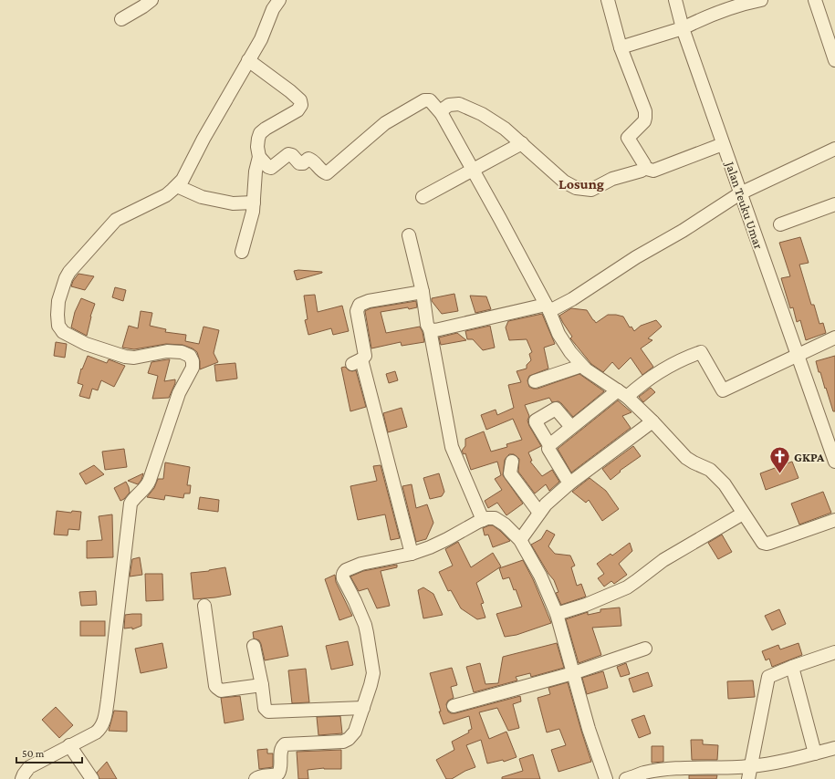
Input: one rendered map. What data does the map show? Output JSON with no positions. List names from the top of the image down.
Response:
{
  "streets": {
    "street": ["Jalan Teuku Umar"]
  },
  "districts": ["Losung"],
  "places": {
    "church": ["GKPA"]
  },
  "scale_bar": "50 m"
}
